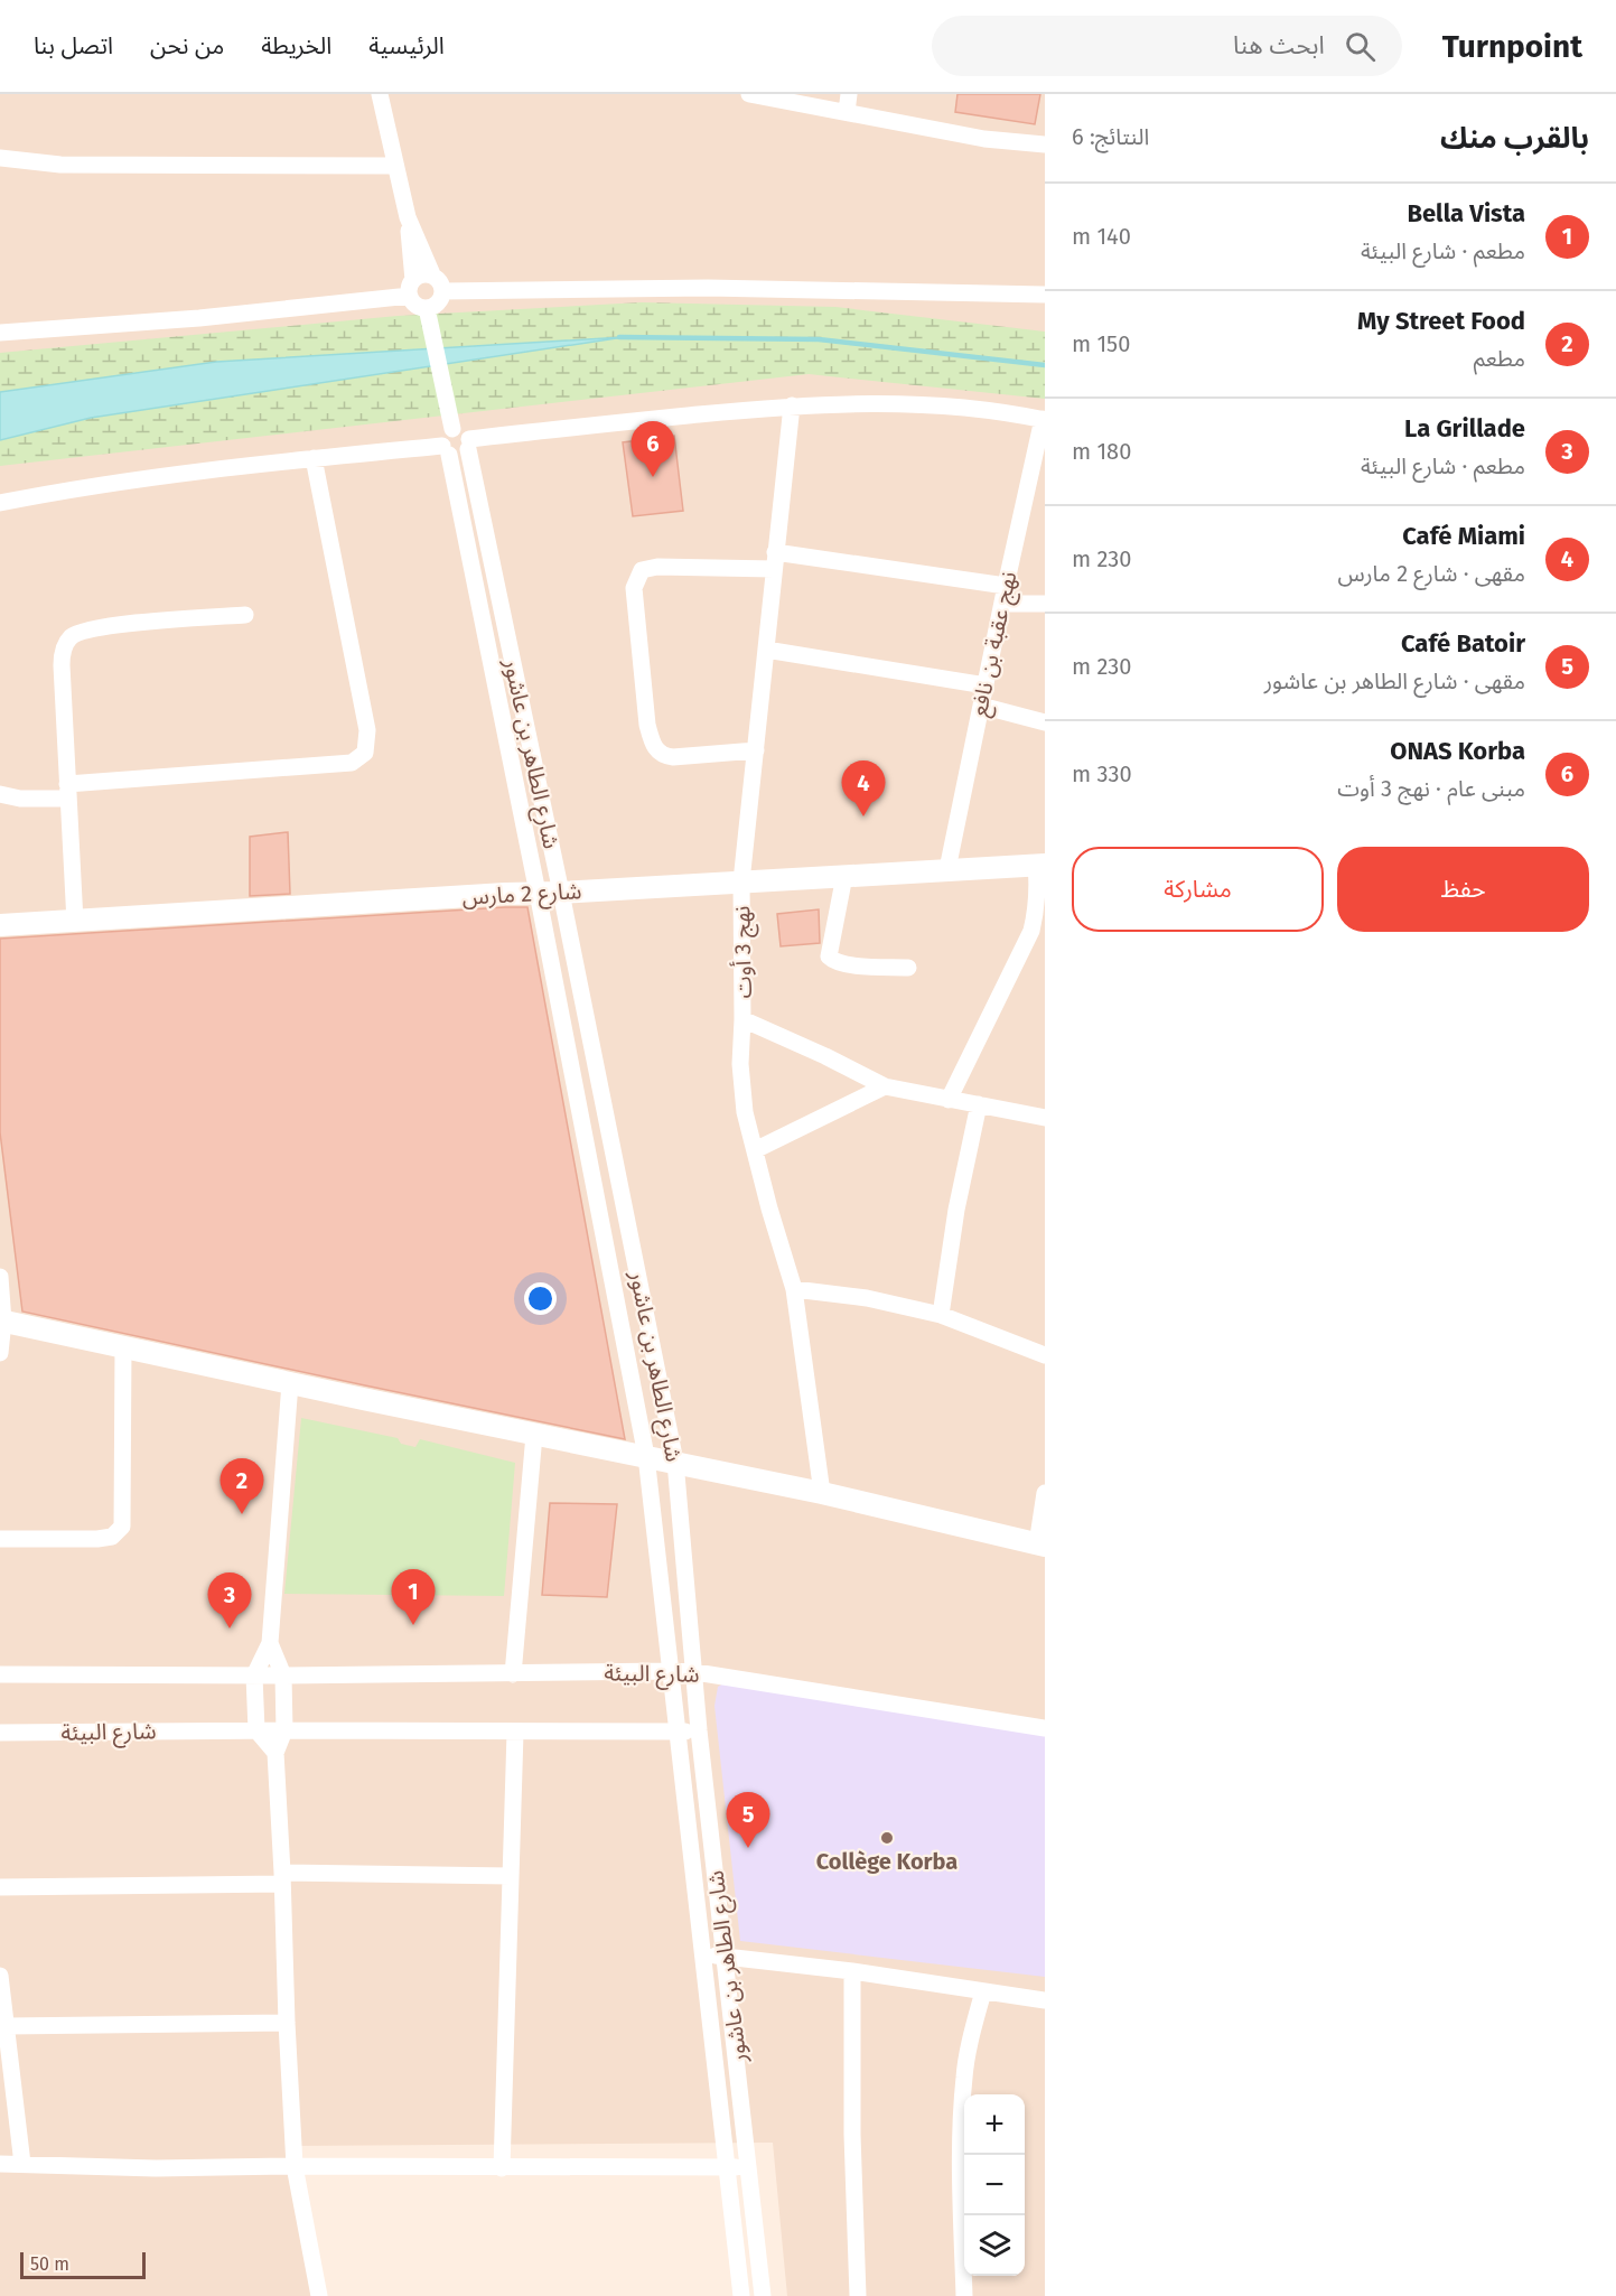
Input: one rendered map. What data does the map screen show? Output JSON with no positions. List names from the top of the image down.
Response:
{
  "streets": {
    "street": [
      "نهج عقبة بن نافع",
      "شارع الطاهر بن عاشور",
      "شارع 2 مارس",
      "نهج 3 أوت",
      "شارع البيئة"
    ]
  },
  "crossings": [
    ["نهج عقبة بن نافع", "شارع 2 مارس"],
    ["شارع الطاهر بن عاشور", "شارع 2 مارس"],
    ["شارع الطاهر بن عاشور", "شارع البيئة"],
    ["شارع 2 مارس", "نهج 3 أوت"]
  ],
  "places": ["Collège Korba"],
  "scale_bar": "50 m",
  "page": {
    "header": "Turnpoint",
    "search": "ابحث هنا",
    "nav": [
      "الرئيسية",
      "الخريطة",
      "من نحن",
      "اتصل بنا"
    ],
    "heading": ["بالقرب منك", "النتائج: 6"],
    "list": [
      {
        "mark": "1",
        "name": "Bella Vista",
        "note": "مطعم · شارع البيئة",
        "value": "140 m"
      },
      {
        "mark": "2",
        "name": "My Street Food",
        "note": "مطعم",
        "value": "150 m"
      },
      {
        "mark": "3",
        "name": "La Grillade",
        "note": "مطعم · شارع البيئة",
        "value": "180 m"
      },
      {
        "mark": "4",
        "name": "Café Miami",
        "note": "مقهى · شارع 2 مارس",
        "value": "230 m"
      },
      {
        "mark": "5",
        "name": "Café Batoir",
        "note": "مقهى · شارع الطاهر بن عاشور",
        "value": "230 m"
      },
      {
        "mark": "6",
        "name": "ONAS Korba",
        "note": "مبنى عام · نهج 3 أوت",
        "value": "330 m"
      }
    ],
    "pins": [
      "6",
      "4",
      "2",
      "1",
      "3",
      "5"
    ],
    "buttons": ["حفظ", "مشاركة"],
    "map_buttons": ["+", "−"],
    "scale": "50 m"
  }
}
